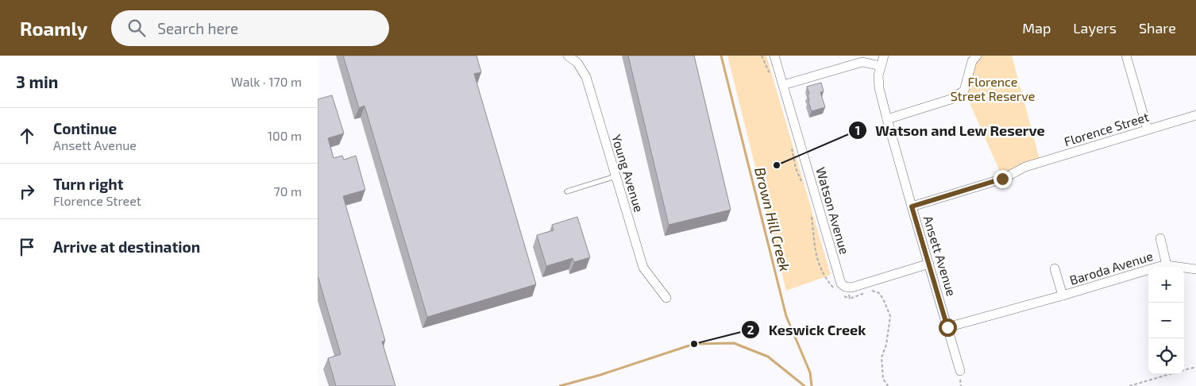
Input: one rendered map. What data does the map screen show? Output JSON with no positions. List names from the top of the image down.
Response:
{
  "streets": {
    "street": [
      "Florence Street",
      "Young Avenue",
      "Watson Avenue",
      "Ansett Avenue",
      "Baroda Avenue"
    ]
  },
  "crossings": [
    ["Florence Street", "Ansett Avenue"],
    ["Ansett Avenue", "Baroda Avenue"]
  ],
  "water": ["Brown Hill Creek"],
  "parks": ["Florence Street Reserve"],
  "places": ["Watson and Lew Reserve", "Keswick Creek"],
  "page": {
    "header": "Roamly",
    "search": "Search here",
    "nav": ["Map", "Layers", "Share"],
    "heading": ["3 min", "Walk · 170 m"],
    "list": [
      ["Continue", "Ansett Avenue", "100 m"],
      ["Turn right", "Florence Street", "70 m"],
      "Arrive at destination"
    ],
    "map_buttons": ["+", "−"]
  }
}
